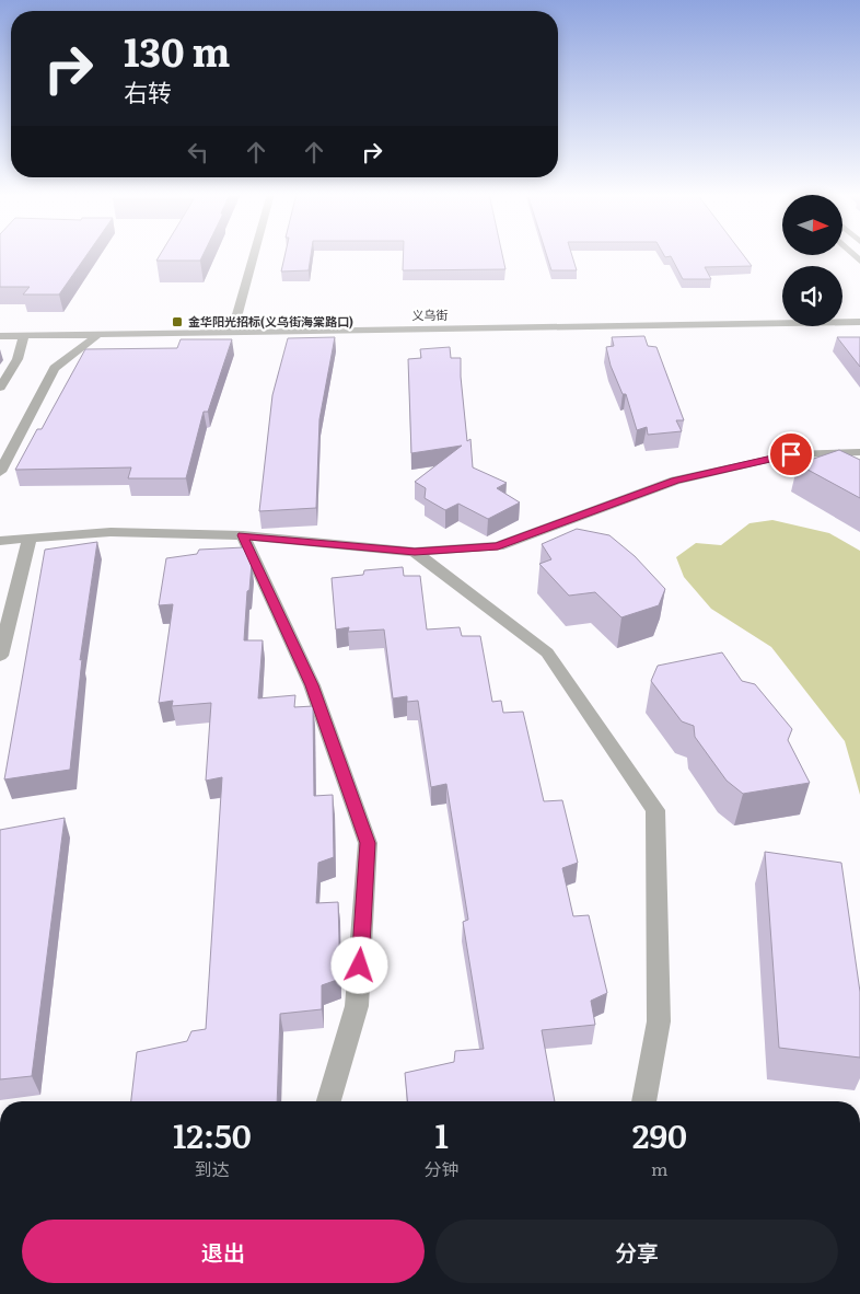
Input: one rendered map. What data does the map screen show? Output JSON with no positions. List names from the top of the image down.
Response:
{
  "streets": {
    "street": ["义乌街"]
  },
  "places": {
    "transit": ["金华阳光招标(义乌街海棠路口)"]
  },
  "north": "right",
  "page": {
    "turn": ["130 m", "右转"],
    "eta": [
      "12:50",
      "到达",
      "1",
      "分钟",
      "290",
      "m"
    ],
    "buttons": ["退出", "分享"]
  }
}
